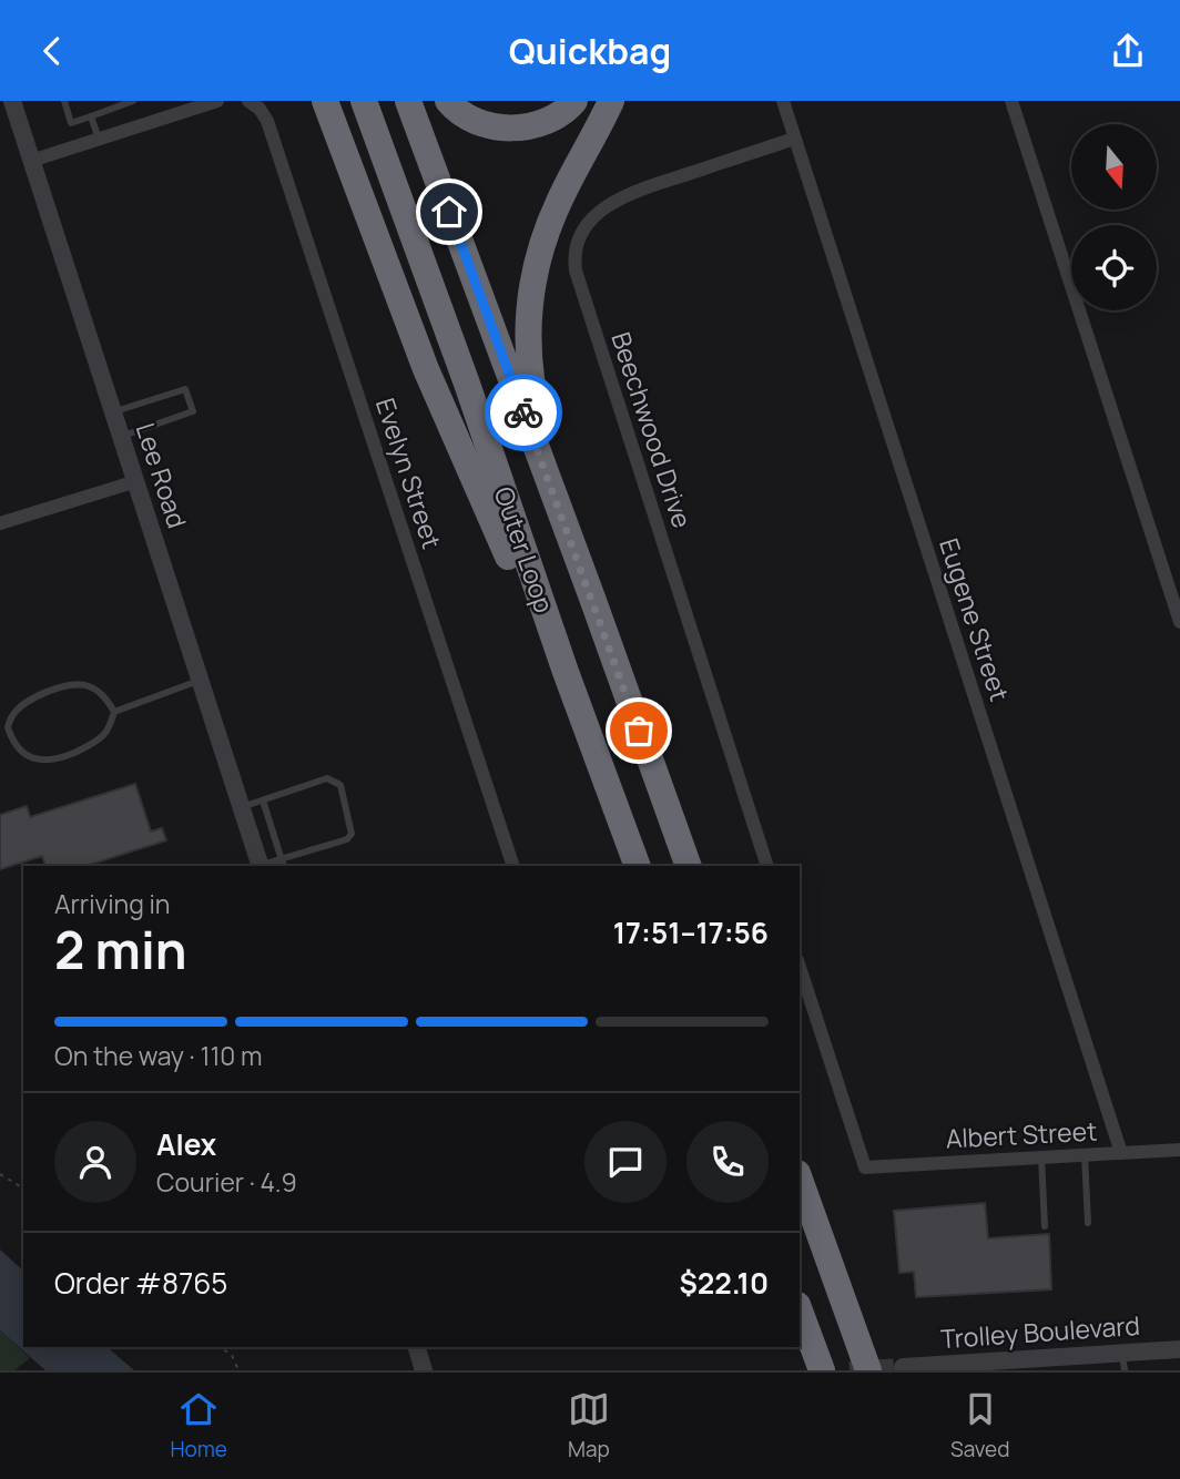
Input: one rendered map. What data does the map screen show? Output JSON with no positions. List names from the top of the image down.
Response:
{
  "streets": {
    "highway": ["Outer Loop"],
    "street": [
      "Beechwood Drive",
      "Evelyn Street",
      "Lee Road",
      "Eugene Street",
      "Albert Street",
      "Trolley Boulevard"
    ]
  },
  "crossings": [
    ["Beechwood Drive", "Eugene Street"],
    ["Eugene Street", "Albert Street"]
  ],
  "north": "bottom",
  "page": {
    "header": "Quickbag",
    "heading": ["2 min", "Arriving in", "17:51–17:56"],
    "panel": [
      "Alex",
      "Courier · 4.9",
      "Order #8765",
      "$22.10"
    ],
    "bar": "On the way · 110 m",
    "tabs": ["Home", "Map", "Saved"]
  }
}
